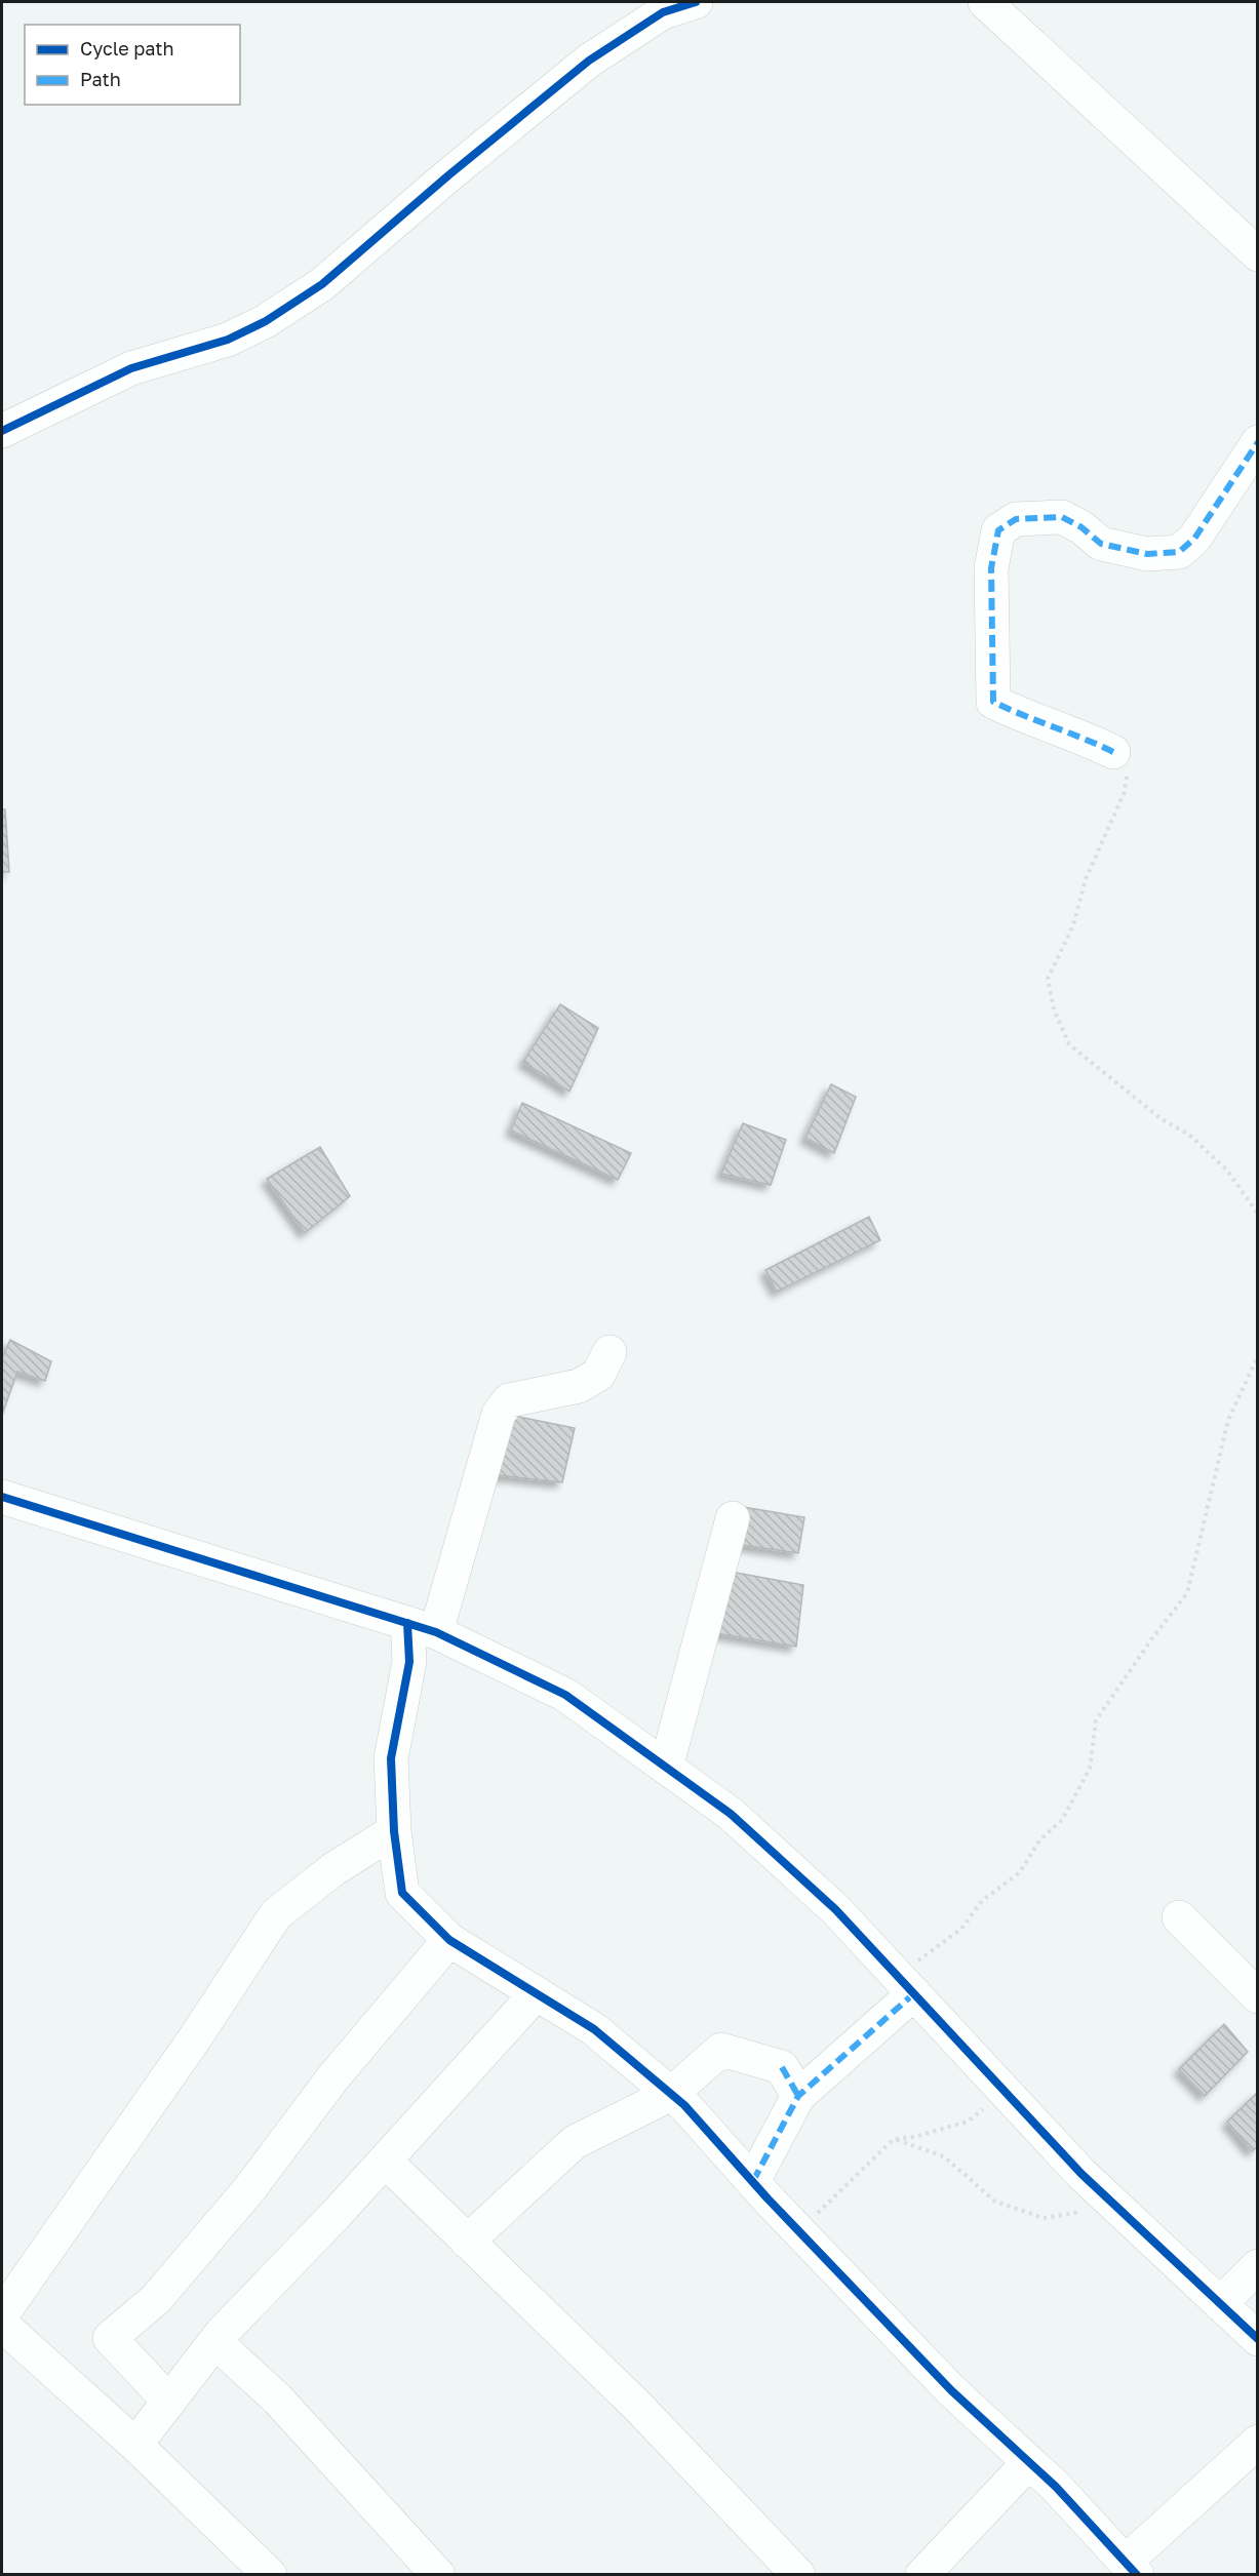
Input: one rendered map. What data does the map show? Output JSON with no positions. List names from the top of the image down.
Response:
{
  "legend": ["Cycle path", "Path"]
}
